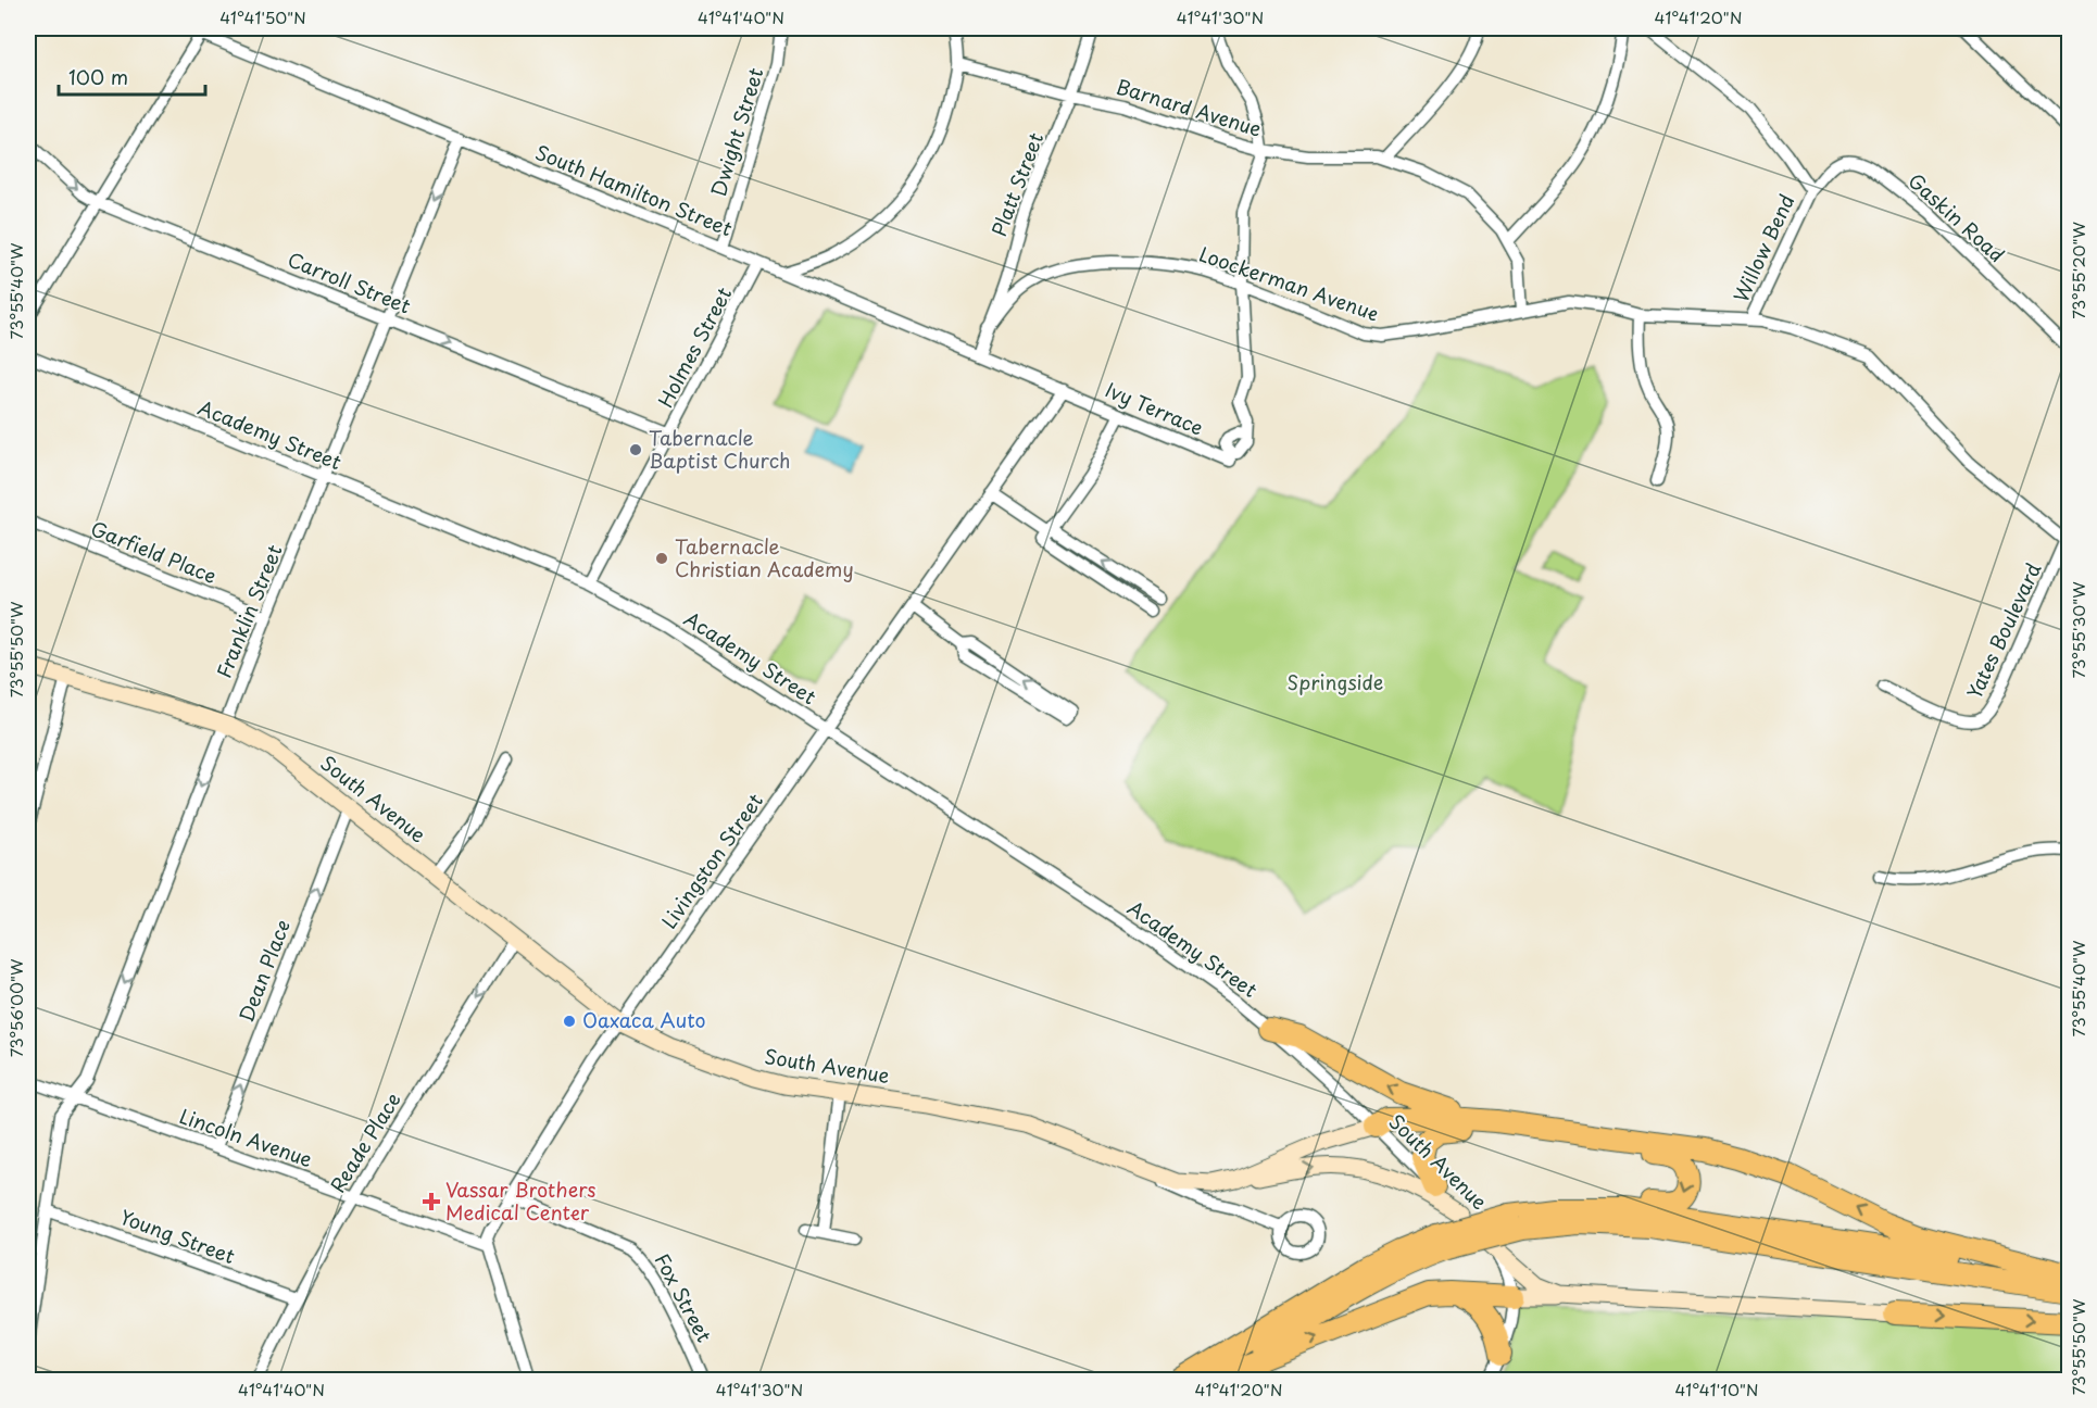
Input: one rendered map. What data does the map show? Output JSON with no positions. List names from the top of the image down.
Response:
{
  "streets": {
    "street": [
      "Barnard Avenue",
      "Dwight Street",
      "Platt Street",
      "South Hamilton Street",
      "Gaskin Road",
      "Willow Bend",
      "Carroll Street",
      "Loockerman Avenue",
      "Holmes Street",
      "Ivy Terrace",
      "Academy Street",
      "Garfield Place",
      "Franklin Street",
      "Yates Boulevard",
      "South Avenue",
      "Livingston Street",
      "Dean Place",
      "Lincoln Avenue",
      "Reade Place",
      "Young Street",
      "Fox Street"
    ]
  },
  "crossings": [
    ["Barnard Avenue", "Platt Street"],
    ["Barnard Avenue", "Loockerman Avenue"],
    ["Dwight Street", "South Hamilton Street"],
    ["Platt Street", "South Hamilton Street"],
    ["Platt Street", "Loockerman Avenue"],
    ["South Hamilton Street", "Holmes Street"],
    ["South Hamilton Street", "Ivy Terrace"],
    ["South Hamilton Street", "Franklin Street"],
    ["South Hamilton Street", "Livingston Street"],
    ["Gaskin Road", "Willow Bend"],
    ["Willow Bend", "Loockerman Avenue"],
    ["Carroll Street", "Holmes Street"],
    ["Carroll Street", "Franklin Street"],
    ["Loockerman Avenue", "Yates Boulevard"],
    ["Holmes Street", "Academy Street"],
    ["Ivy Terrace", "Livingston Street"],
    ["Academy Street", "Franklin Street"],
    ["Academy Street", "South Avenue"],
    ["Academy Street", "Livingston Street"],
    ["Garfield Place", "Franklin Street"],
    ["Franklin Street", "South Avenue"],
    ["Franklin Street", "Lincoln Avenue"],
    ["Franklin Street", "Young Street"],
    ["South Avenue", "Livingston Street"],
    ["South Avenue", "Dean Place"],
    ["South Avenue", "Reade Place"],
    ["Livingston Street", "Lincoln Avenue"],
    ["Livingston Street", "Fox Street"],
    ["Dean Place", "Lincoln Avenue"],
    ["Lincoln Avenue", "Reade Place"],
    ["Reade Place", "Young Street"]
  ],
  "one_way": [
    "Carroll Street",
    "Franklin Street",
    "Dean Place",
    "Reade Place"
  ],
  "parks": ["Springside"],
  "places": {
    "other": ["Tabernacle Baptist Church", "Tabernacle Christian Academy", "Oaxaca Auto"],
    "health": ["Vassar Brothers Medical Center"]
  },
  "scale_bar": "100 m",
  "coordinates": [
    "41°41'50\"N",
    "41°41'40\"N",
    "41°41'30\"N",
    "41°41'20\"N",
    "73°55'20\"W",
    "73°55'40\"W",
    "73°55'30\"W",
    "73°55'50\"W",
    "73°56'00\"W",
    "41°41'10\"N"
  ]
}
